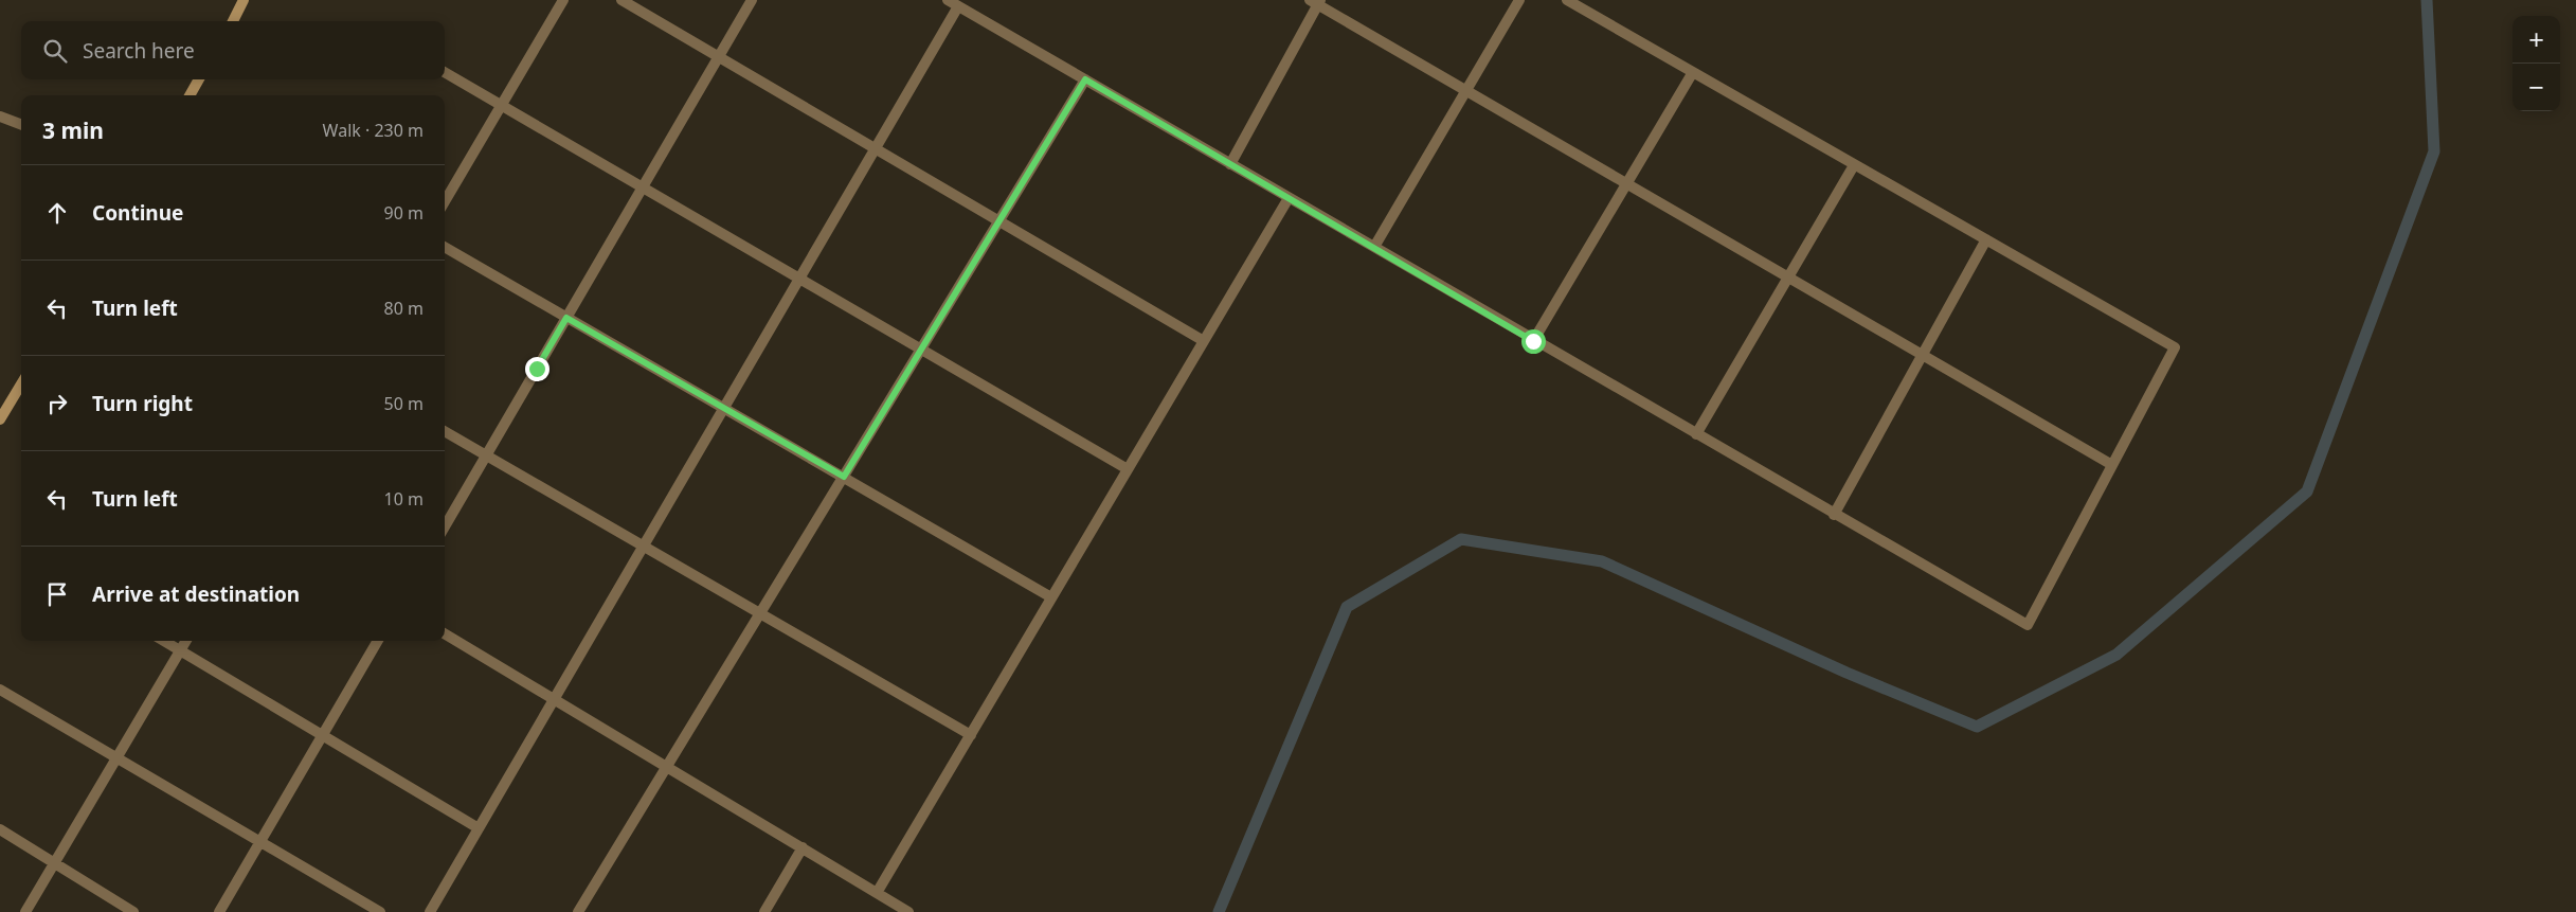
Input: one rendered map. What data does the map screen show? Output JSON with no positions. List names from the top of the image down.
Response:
{
  "page": {
    "map_buttons": ["+", "−"],
    "search": "Search here",
    "heading": ["3 min", "Walk · 230 m"],
    "list": [
      ["Continue", "90 m"],
      ["Turn left", "80 m"],
      ["Turn right", "50 m"],
      ["Turn left", "10 m"],
      "Arrive at destination"
    ]
  }
}
